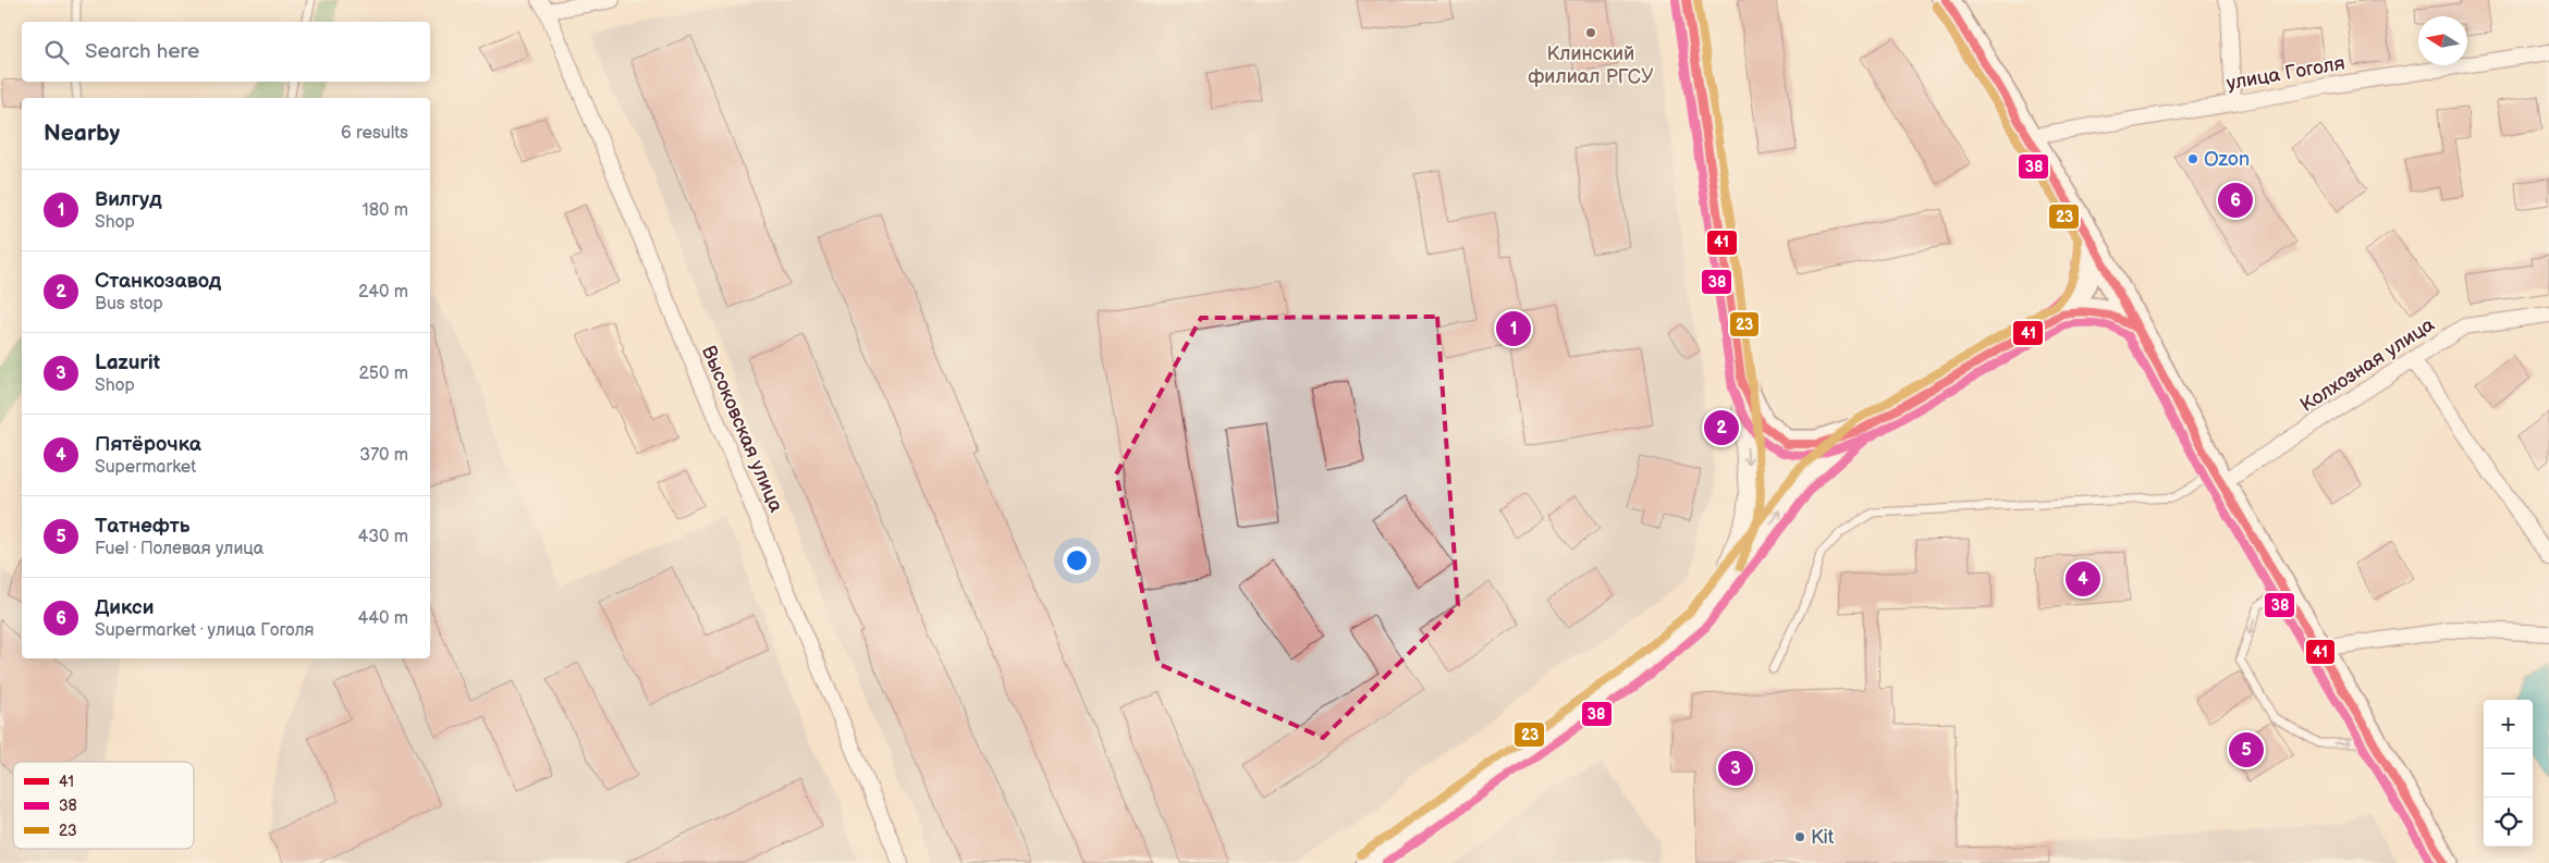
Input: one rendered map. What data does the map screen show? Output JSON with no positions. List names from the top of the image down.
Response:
{
  "streets": {
    "street": ["улица Гоголя", "Колхозная улица", "Высоковская улица"]
  },
  "places": ["Клинский филиал РГСУ", "Ozon", "Kit"],
  "lines": ["transit line 41", "transit line 23", "transit line 38"],
  "legend": ["41", "38", "23"],
  "north": "left",
  "page": {
    "search": "Search here",
    "heading": ["Nearby", "6 results"],
    "list": [
      {
        "mark": "1",
        "name": "Вилгуд",
        "note": "Shop",
        "value": "180 m"
      },
      {
        "mark": "2",
        "name": "Станкозавод",
        "note": "Bus stop",
        "value": "240 m"
      },
      {
        "mark": "3",
        "name": "Lazurit",
        "note": "Shop",
        "value": "250 m"
      },
      {
        "mark": "4",
        "name": "Пятёрочка",
        "note": "Supermarket",
        "value": "370 m"
      },
      {
        "mark": "5",
        "name": "Татнефть",
        "note": "Fuel · Полевая улица",
        "value": "430 m"
      },
      {
        "mark": "6",
        "name": "Дикси",
        "note": "Supermarket · улица Гоголя",
        "value": "440 m"
      }
    ],
    "pins": [
      "6",
      "1",
      "2",
      "4",
      "5",
      "3"
    ],
    "map_buttons": ["+", "−"]
  }
}
